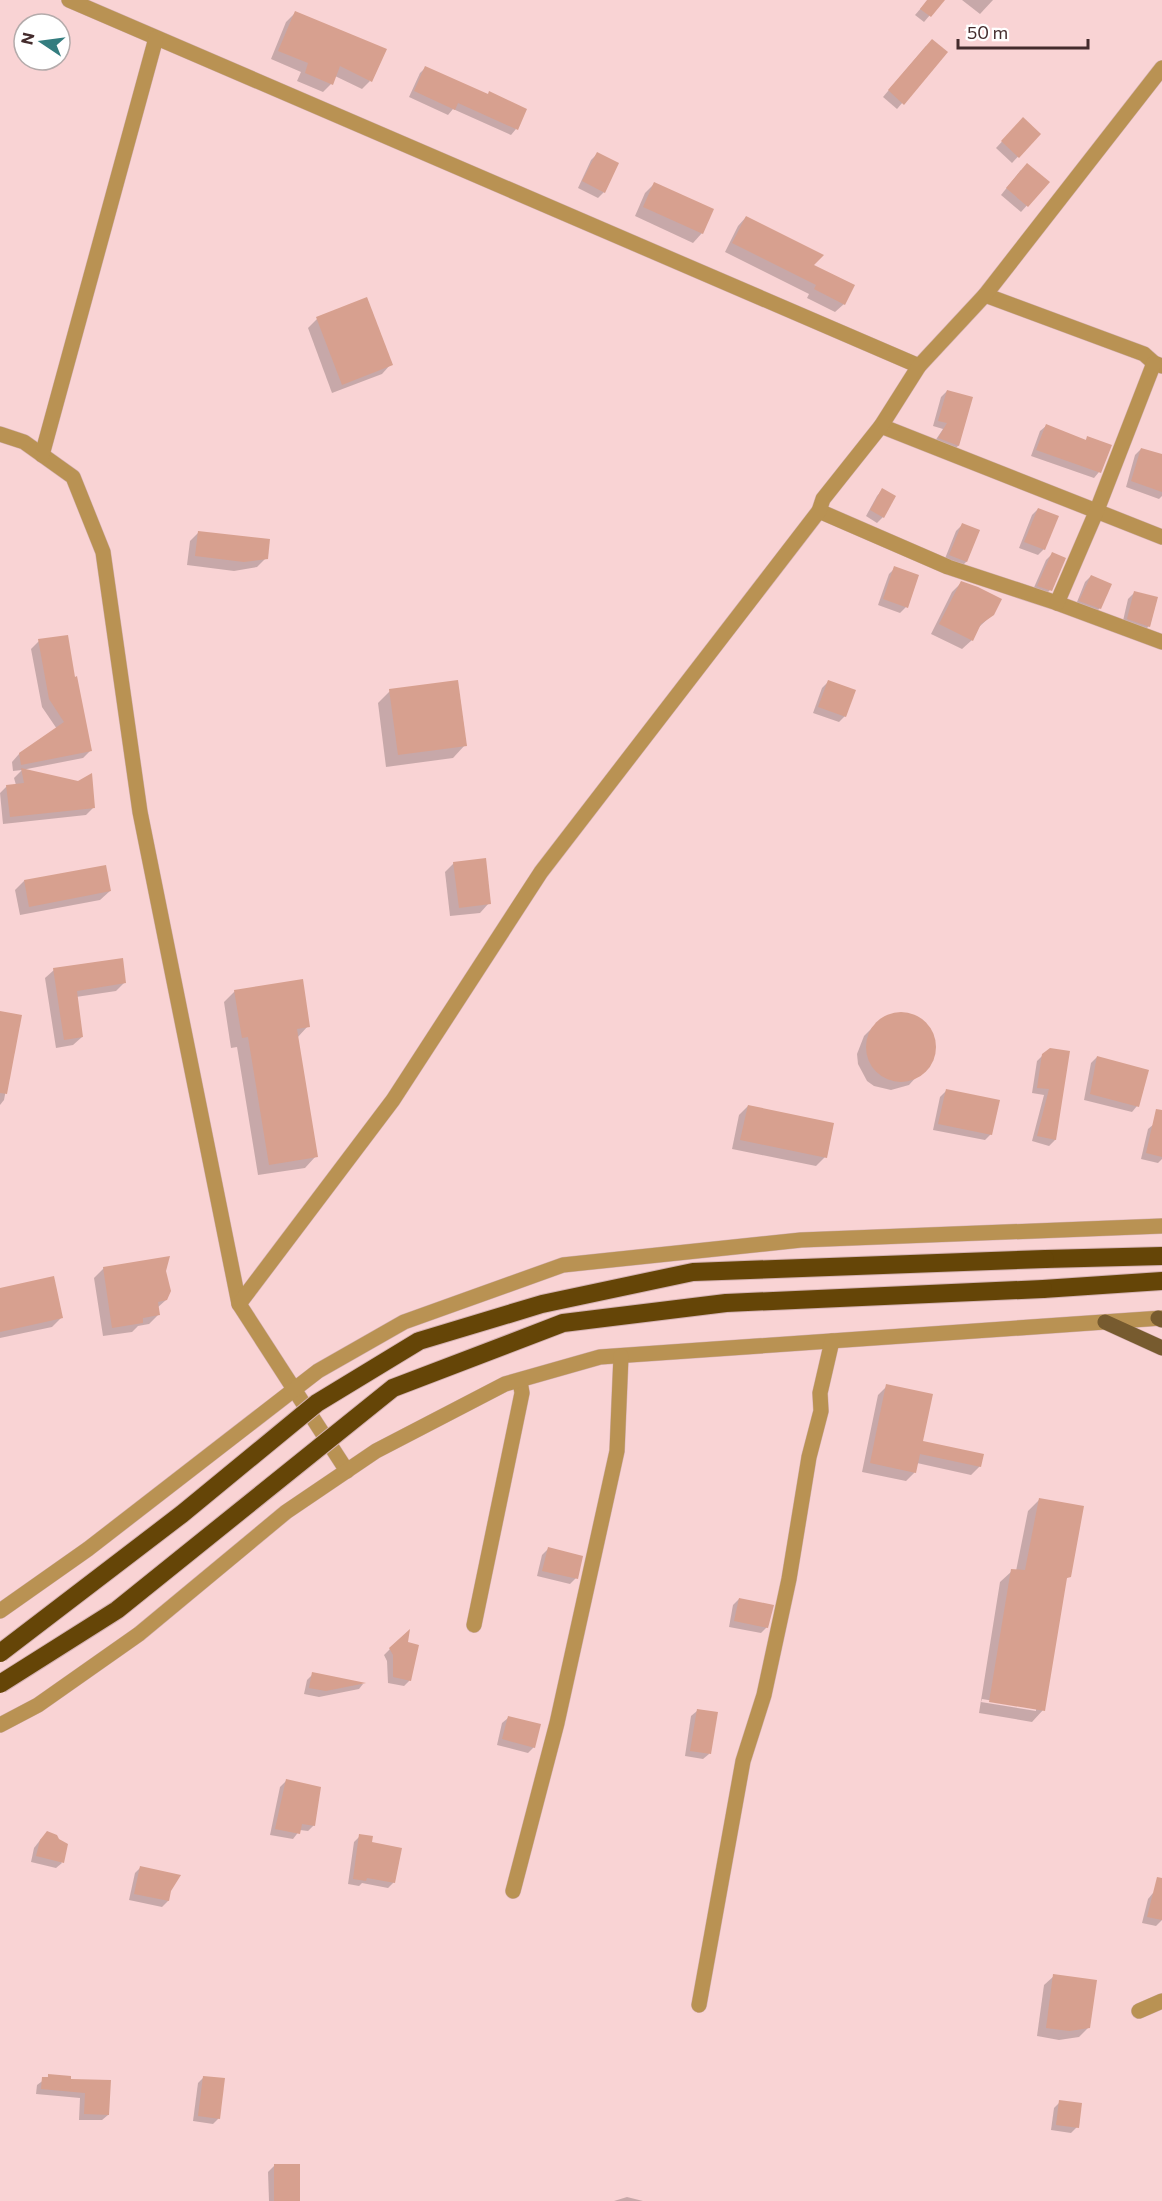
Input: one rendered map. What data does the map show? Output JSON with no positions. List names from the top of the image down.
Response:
{
  "scale_bar": "50 m",
  "north": "left"
}
